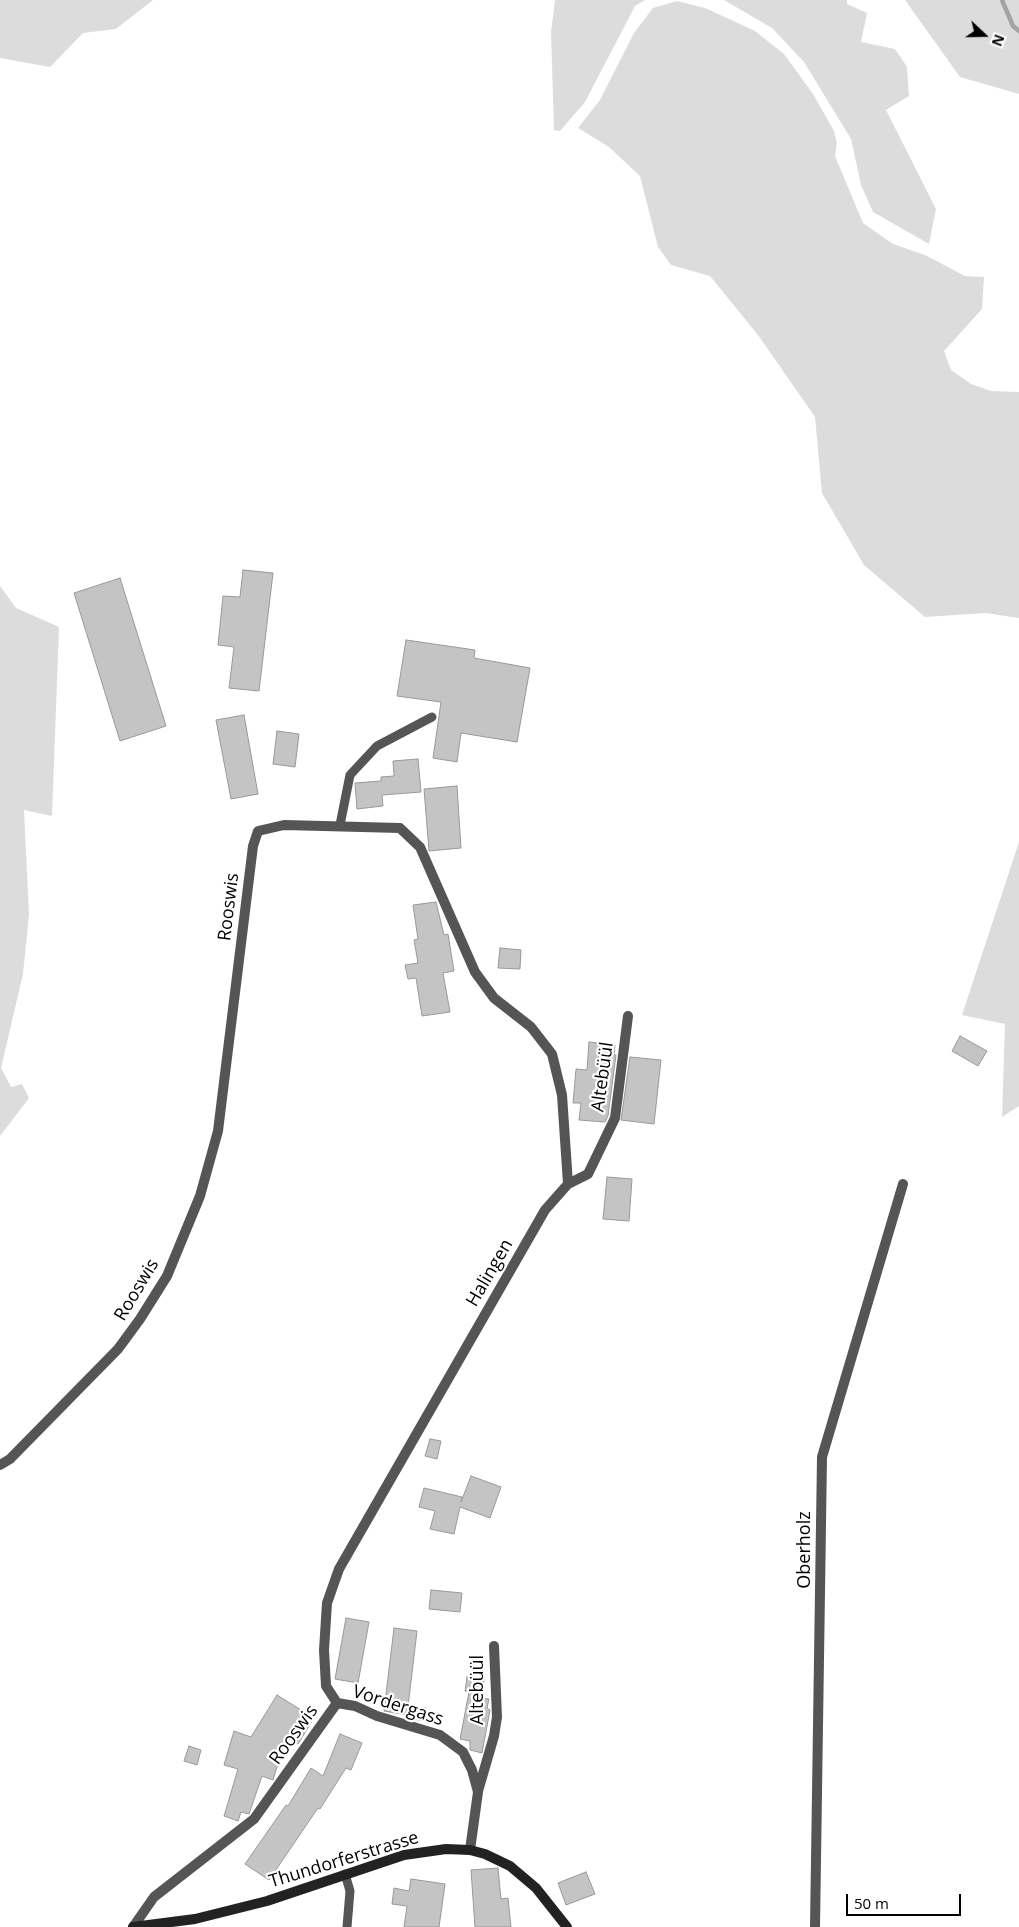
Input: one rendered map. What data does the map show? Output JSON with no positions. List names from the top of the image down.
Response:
{
  "streets": {
    "street": [
      "Rooswis",
      "Altebüül",
      "Halingen",
      "Oberholz",
      "Vordergass",
      "Thundorferstrasse"
    ]
  },
  "crossings": [
    ["Rooswis", "Altebüül"],
    ["Rooswis", "Halingen"],
    ["Rooswis", "Vordergass"],
    ["Rooswis", "Thundorferstrasse"],
    ["Altebüül", "Halingen"],
    ["Altebüül", "Vordergass"],
    ["Vordergass", "Thundorferstrasse"]
  ],
  "scale_bar": "50 m",
  "north": "right"
}
